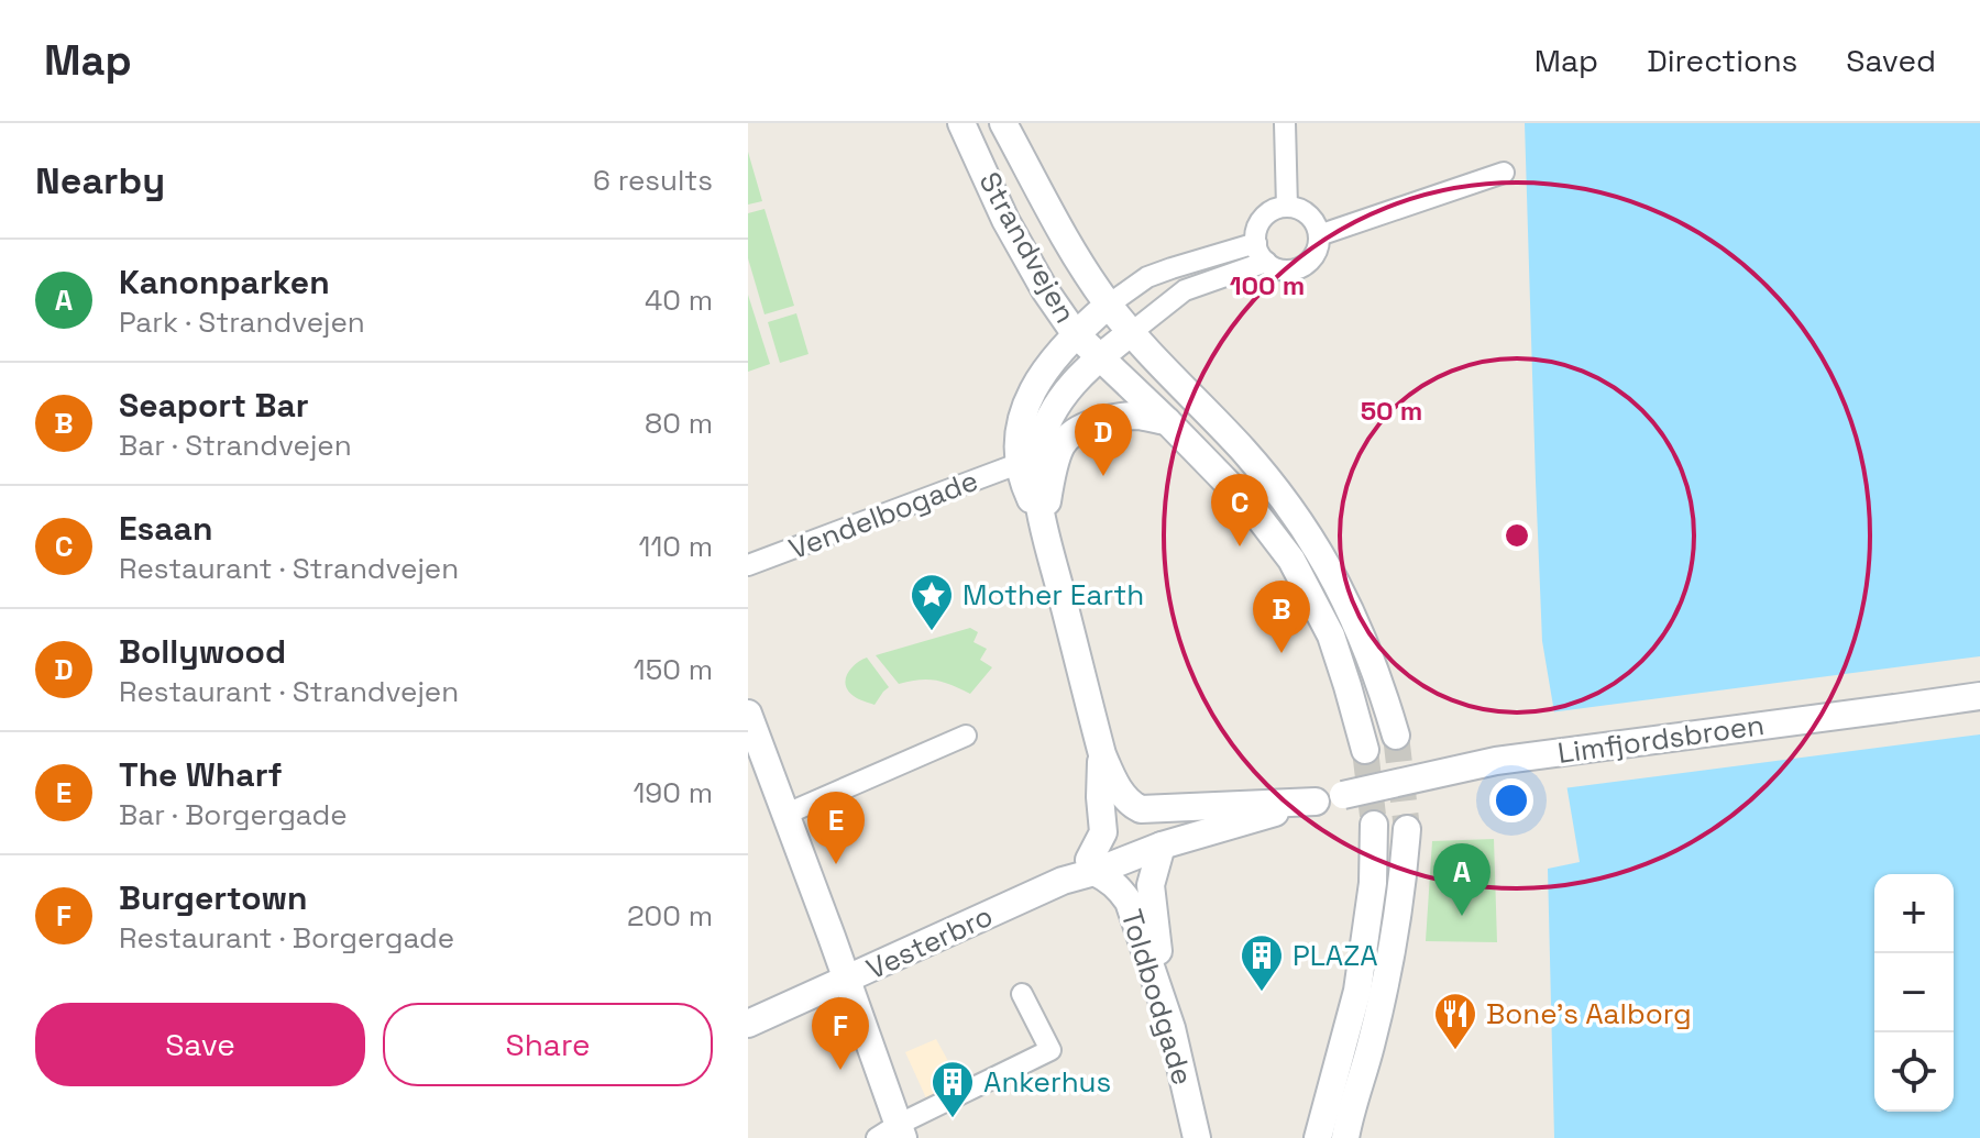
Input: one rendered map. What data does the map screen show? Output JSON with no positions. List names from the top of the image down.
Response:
{
  "streets": {
    "street": [
      "Strandvejen",
      "Vendelbogade",
      "Limfjordsbroen",
      "Vesterbro",
      "Toldbodgade"
    ]
  },
  "crossings": [
    ["Limfjordsbroen", "Vesterbro"],
    ["Vesterbro", "Toldbodgade"]
  ],
  "places": {
    "place": ["Mother Earth"],
    "building": ["PLAZA", "Ankerhus"],
    "restaurant": ["Bone's Aalborg"]
  },
  "page": {
    "header": "Map",
    "nav": ["Map", "Directions", "Saved"],
    "heading": ["Nearby", "6 results"],
    "list": [
      {
        "mark": "A",
        "name": "Kanonparken",
        "note": "Park · Strandvejen",
        "value": "40 m"
      },
      {
        "mark": "B",
        "name": "Seaport Bar",
        "note": "Bar · Strandvejen",
        "value": "80 m"
      },
      {
        "mark": "C",
        "name": "Esaan",
        "note": "Restaurant · Strandvejen",
        "value": "110 m"
      },
      {
        "mark": "D",
        "name": "Bollywood",
        "note": "Restaurant · Strandvejen",
        "value": "150 m"
      },
      {
        "mark": "E",
        "name": "The Wharf",
        "note": "Bar · Borgergade",
        "value": "190 m"
      },
      {
        "mark": "F",
        "name": "Burgertown",
        "note": "Restaurant · Borgergade",
        "value": "200 m"
      }
    ],
    "pins": [
      "D",
      "C",
      "B",
      "E",
      "A",
      "F"
    ],
    "map_buttons": ["+", "−"],
    "buttons": ["Save", "Share"]
  },
  "rings": ["100 m", "50 m"]
}
